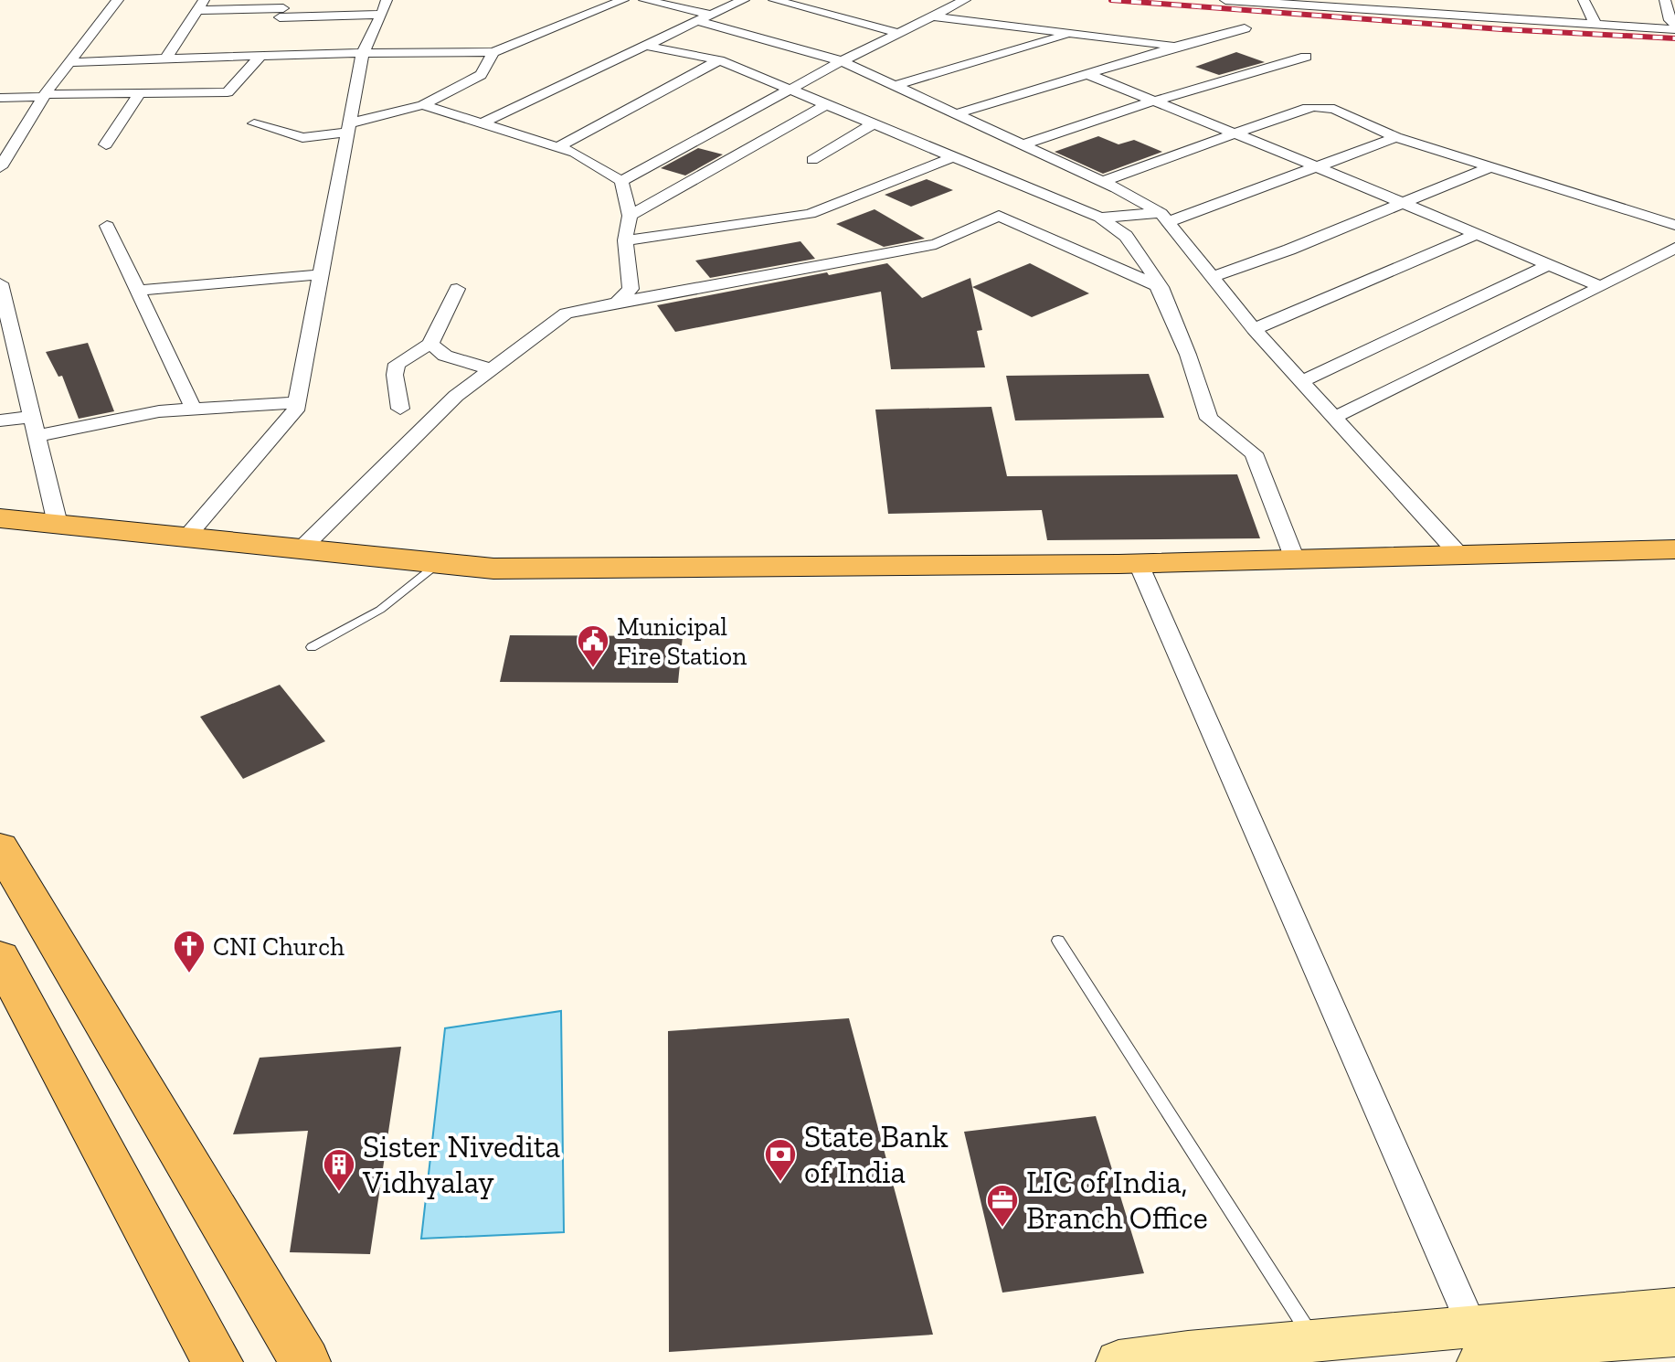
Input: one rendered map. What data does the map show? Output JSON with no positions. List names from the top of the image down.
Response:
{
  "places": {
    "public building": ["Municipal Fire Station"],
    "church": ["CNI Church"],
    "bank": ["State Bank of India"],
    "building": ["Sister Nivedita Vidhyalay"],
    "office": ["LIC of India, Branch Office"]
  }
}
